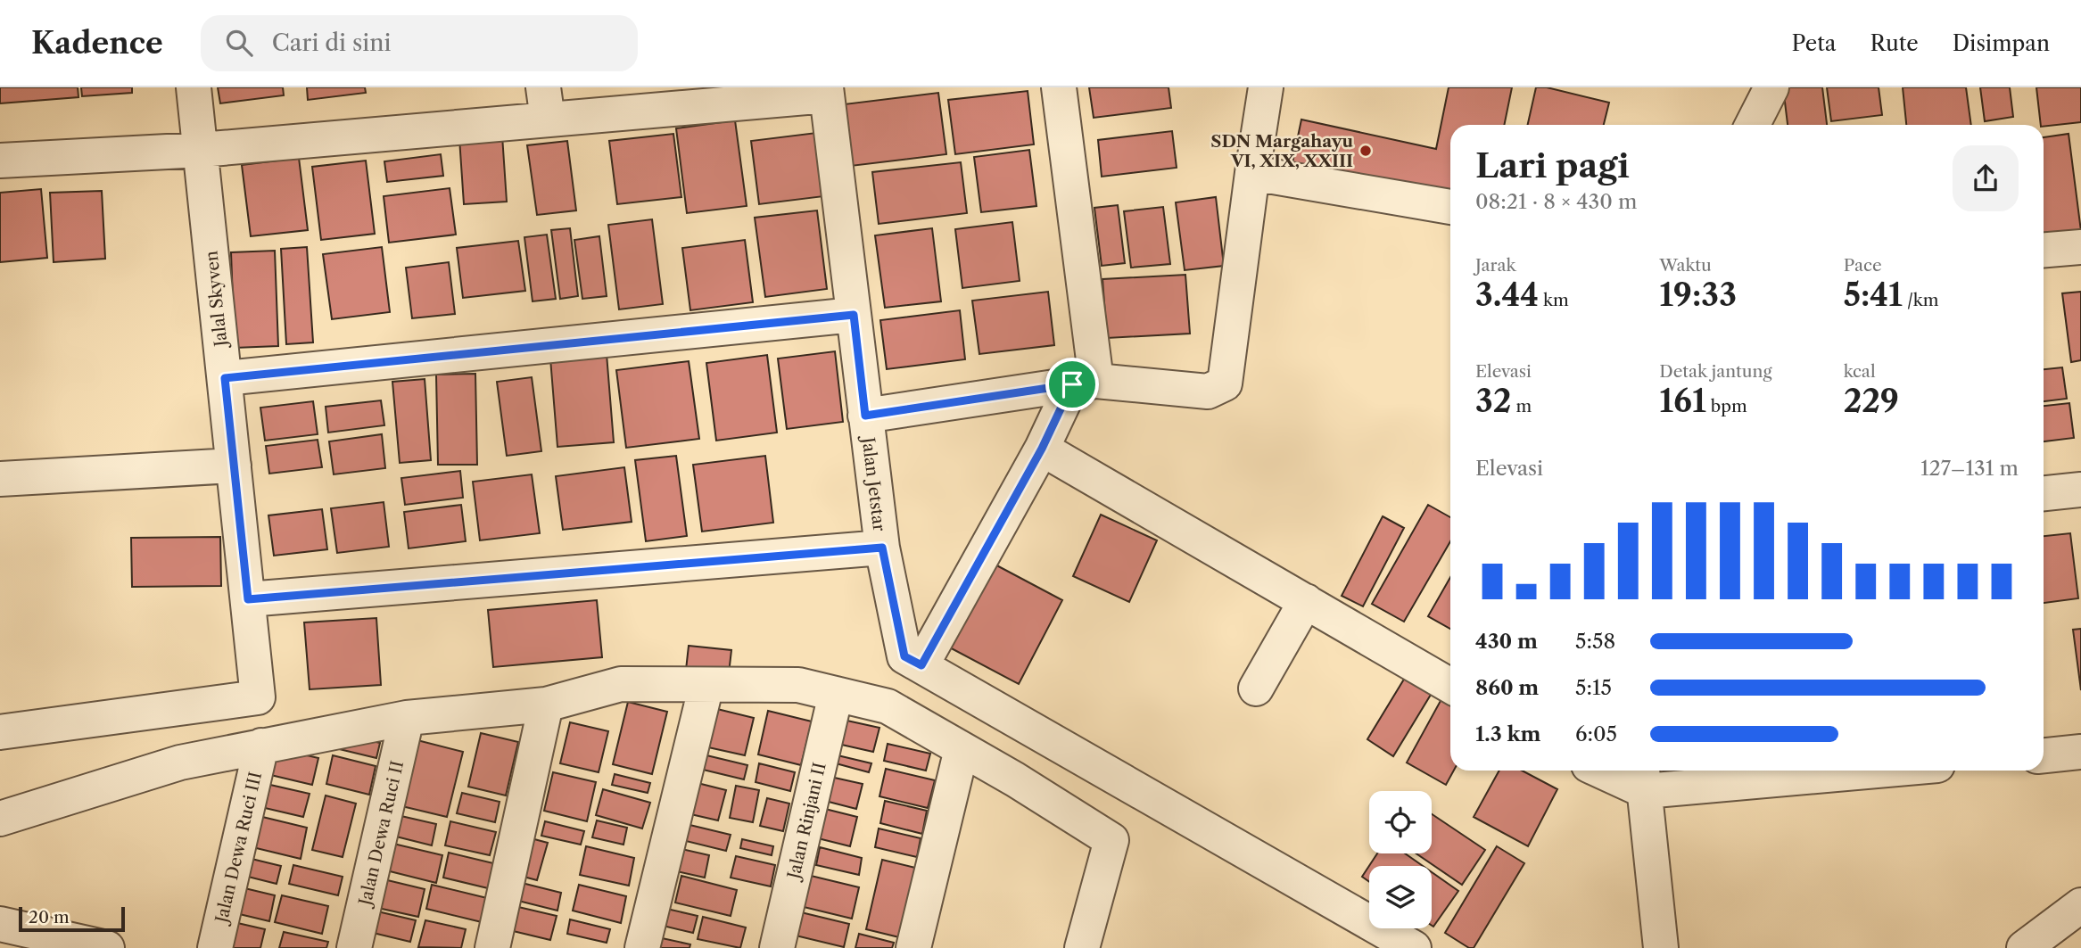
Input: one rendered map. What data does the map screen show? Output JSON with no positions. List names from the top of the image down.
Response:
{
  "streets": {
    "street": [
      "Jalal Skyven",
      "Jalan Jetstar",
      "Jalan Rinjani II",
      "Jalan Dewa Ruci II",
      "Jalan Dewa Ruci III"
    ]
  },
  "places": ["SDN Margahayu VI, XIX, XXIII"],
  "scale_bar": "20 m",
  "page": {
    "header": "Kadence",
    "search": "Cari di sini",
    "nav": ["Peta", "Rute", "Disimpan"],
    "heading": ["Lari pagi", "08:21 · 8 × 430 m"],
    "stats": [
      ["Jarak", "3.44 km"],
      ["Waktu", "19:33"],
      ["Pace", "5:41 /km"],
      ["Elevasi", "32 m"],
      ["Detak jantung", "161 bpm"],
      ["kcal", "229"]
    ],
    "chart": ["Elevasi", "127–131 m"],
    "list": [
      {
        "name": "430 m",
        "note": "5:58"
      },
      {
        "name": "860 m",
        "note": "5:15"
      },
      {
        "name": "1.3 km",
        "note": "6:05"
      }
    ],
    "scale": "20 m"
  }
}
